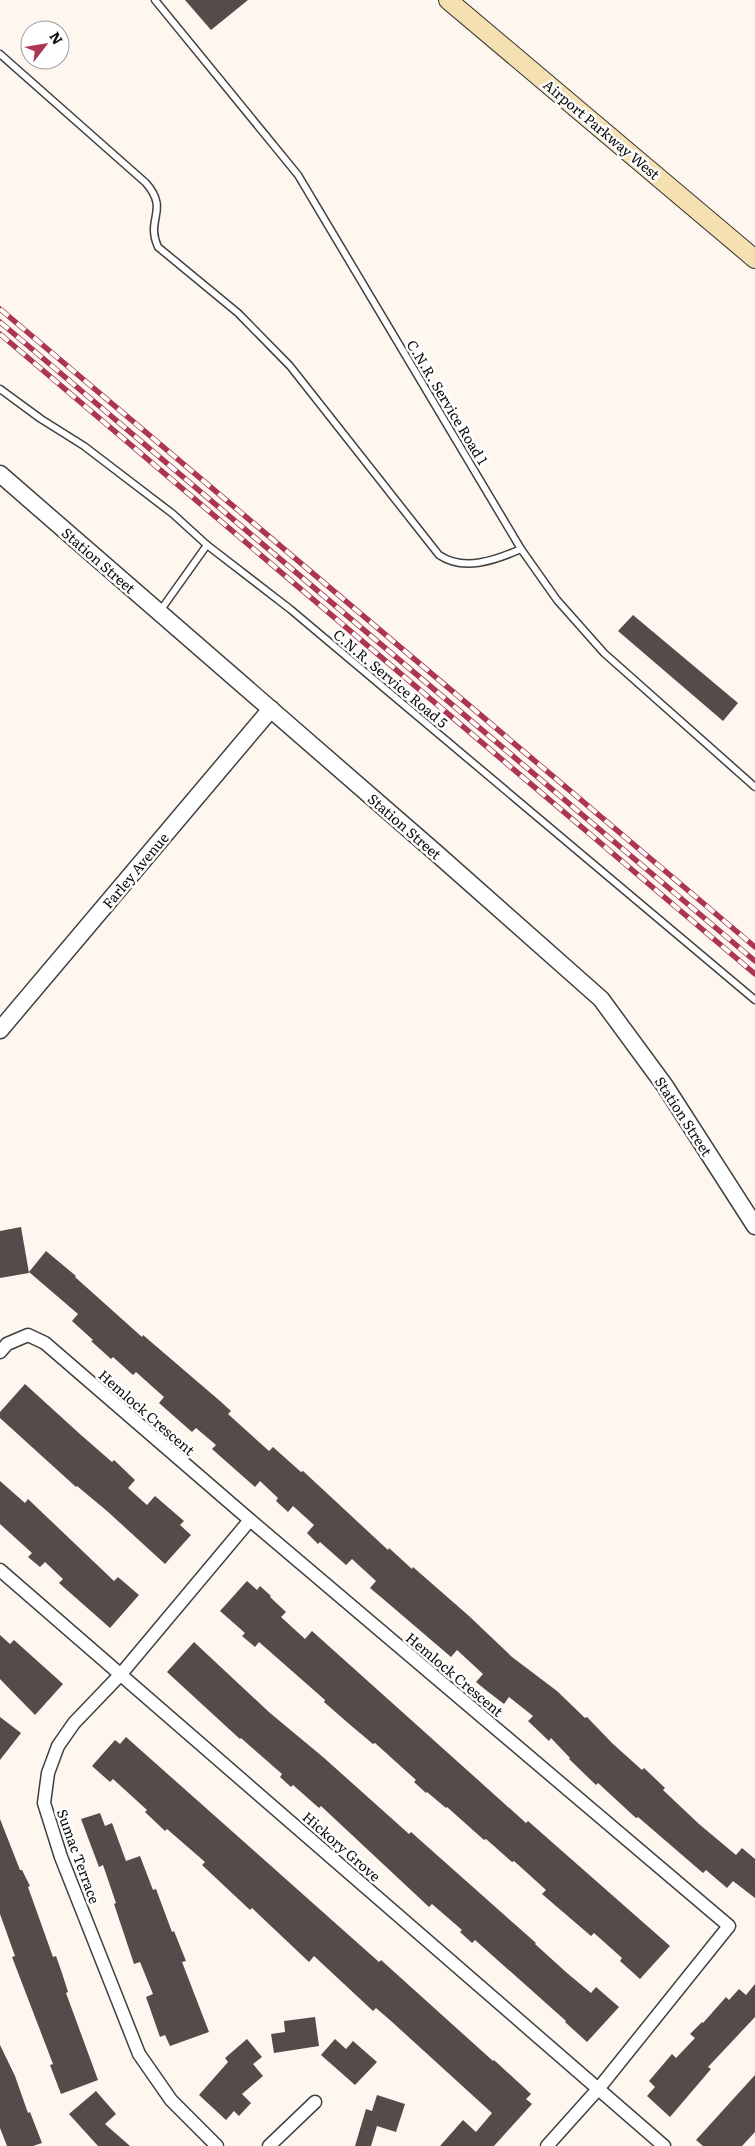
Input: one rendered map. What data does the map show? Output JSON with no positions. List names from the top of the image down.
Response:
{
  "streets": {
    "main road": ["Airport Parkway West"],
    "street": [
      "Station Street",
      "Farley Avenue",
      "Hemlock Crescent",
      "Hickory Grove",
      "Sumac Terrace"
    ],
    "lane": ["C.N.R. Service Road 1", "C.N.R. Service Road 5"]
  },
  "crossings": [
    ["Station Street", "Farley Avenue"],
    ["Hemlock Crescent", "Hickory Grove"],
    ["Hemlock Crescent", "Sumac Terrace"],
    ["Hickory Grove", "Sumac Terrace"]
  ],
  "north": "top right"
}
